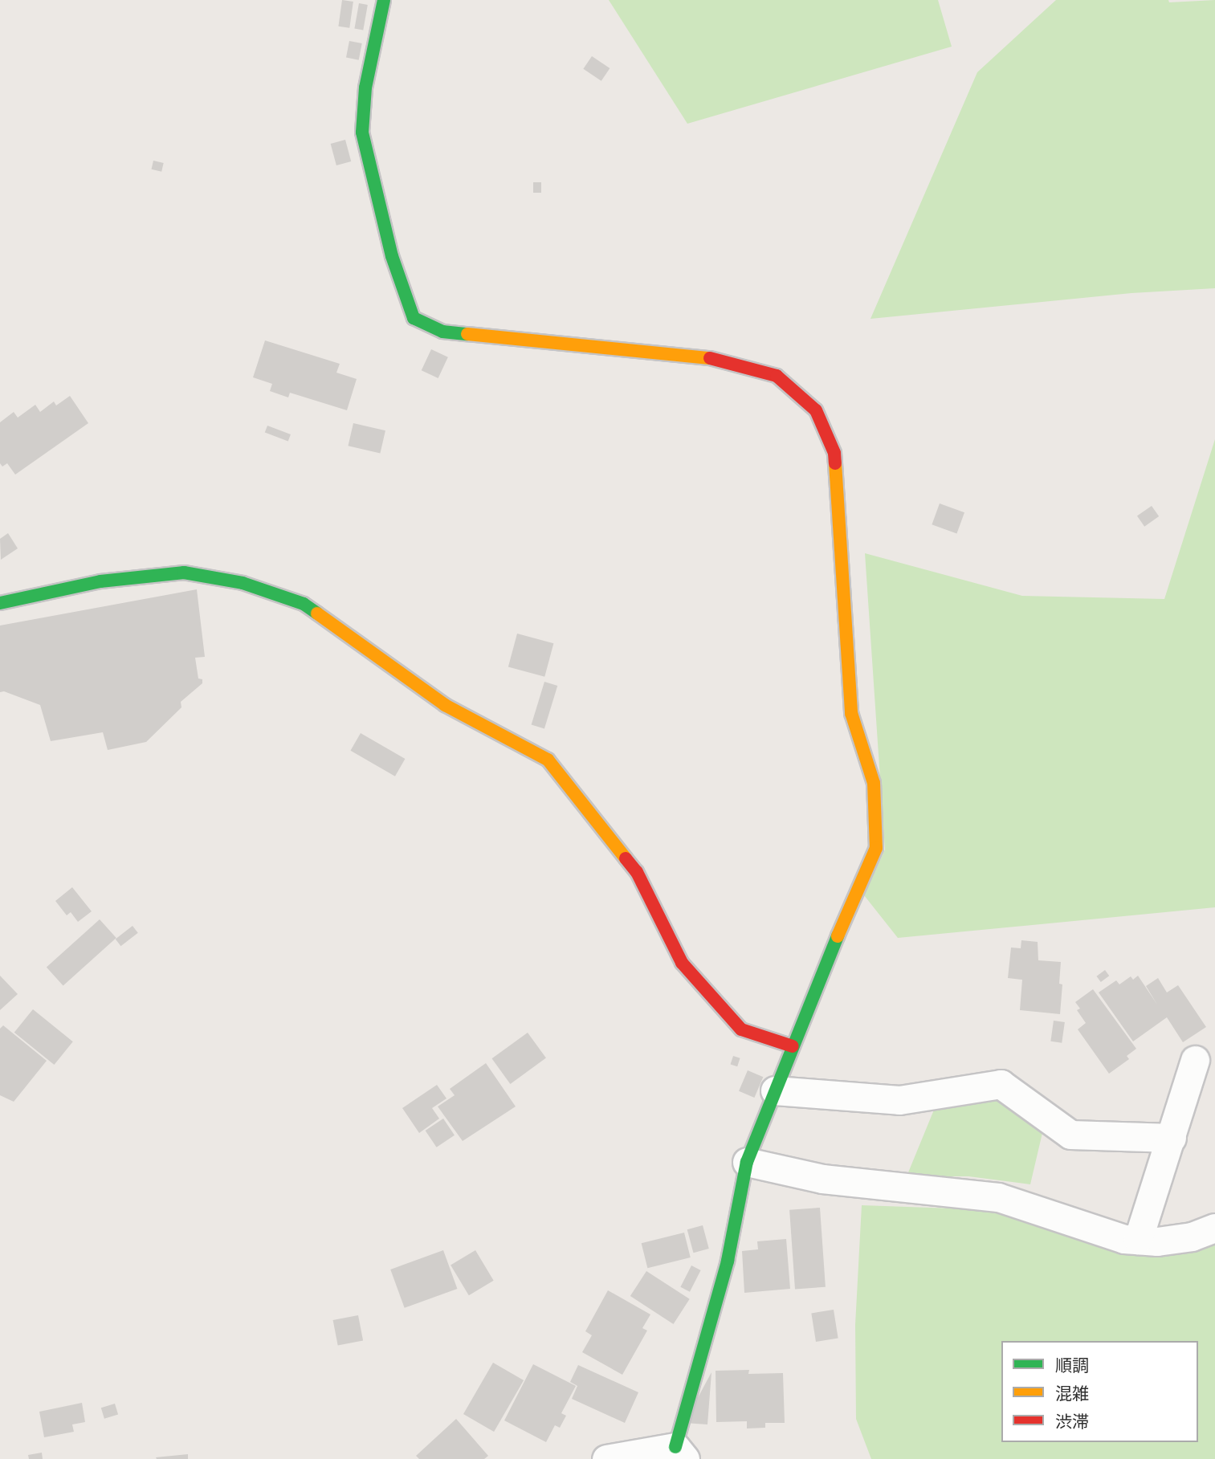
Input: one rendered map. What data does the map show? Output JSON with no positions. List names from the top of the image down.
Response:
{
  "legend": ["順調", "混雑", "渋滞"]
}
